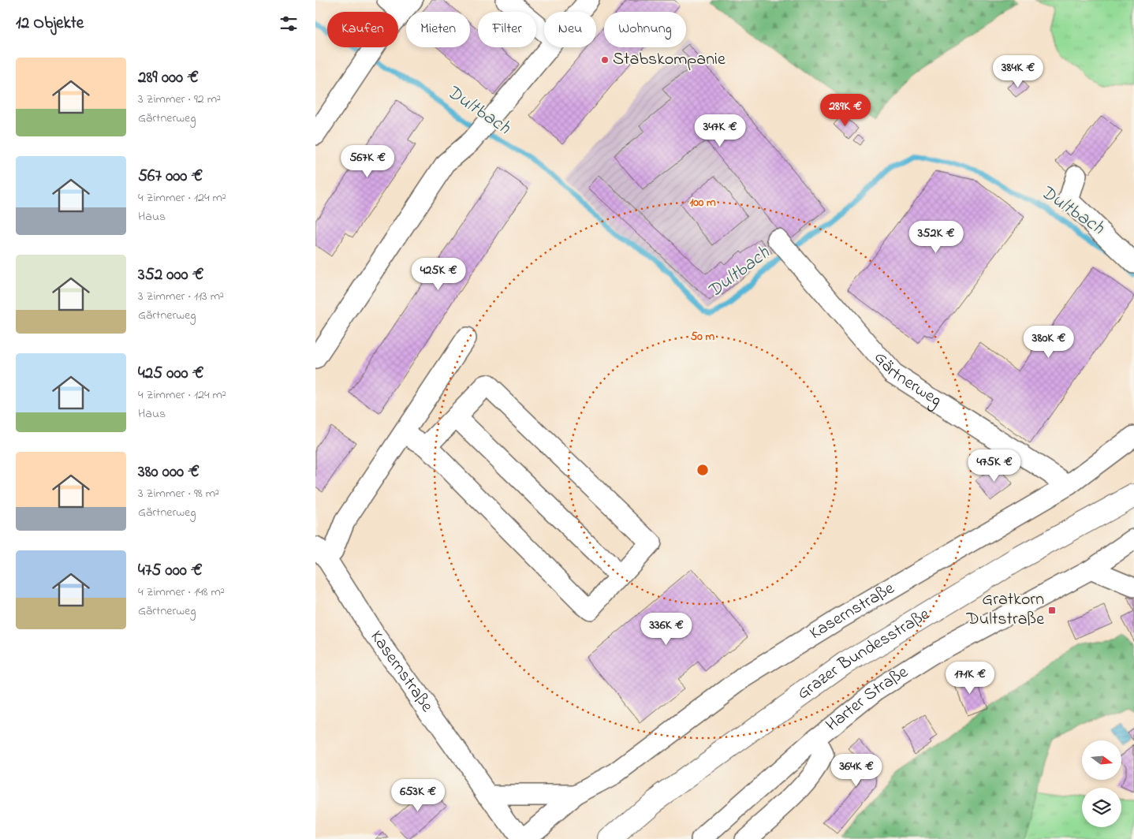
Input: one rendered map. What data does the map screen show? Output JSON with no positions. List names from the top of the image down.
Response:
{
  "streets": {
    "main road": ["Grazer Bundesstraße"],
    "street": ["Gärtnerweg", "Kasernstraße", "Harter Straße"]
  },
  "crossings": [
    ["Gärtnerweg", "Kasernstraße"]
  ],
  "water": ["Dultbach"],
  "places": {
    "other": ["Stabskompanie"],
    "transit": ["Gratkorn Dultstraße"]
  },
  "north": "right",
  "page": {
    "heading": "12 Objekte",
    "chip": [
      "Kaufen",
      "Mieten",
      "Filter",
      "Neu",
      "Wohnung"
    ],
    "list": [
      {
        "name": "289 000 €",
        "note": "3 Zimmer · 92 m² · Gärtnerweg"
      },
      {
        "name": "567 000 €",
        "note": "4 Zimmer · 124 m² · Haus"
      },
      {
        "name": "352 000 €",
        "note": "3 Zimmer · 113 m² · Gärtnerweg"
      },
      {
        "name": "425 000 €",
        "note": "4 Zimmer · 124 m² · Haus"
      },
      {
        "name": "380 000 €",
        "note": "3 Zimmer · 98 m² · Gärtnerweg"
      },
      {
        "name": "475 000 €",
        "note": "4 Zimmer · 148 m² · Gärtnerweg"
      }
    ],
    "price": [
      "384K €",
      "289K €",
      "347K €",
      "567K €",
      "352K €",
      "425K €",
      "380K €",
      "475K €",
      "336K €",
      "171K €",
      "364K €",
      "653K €"
    ]
  },
  "rings": ["100 m", "50 m"]
}
